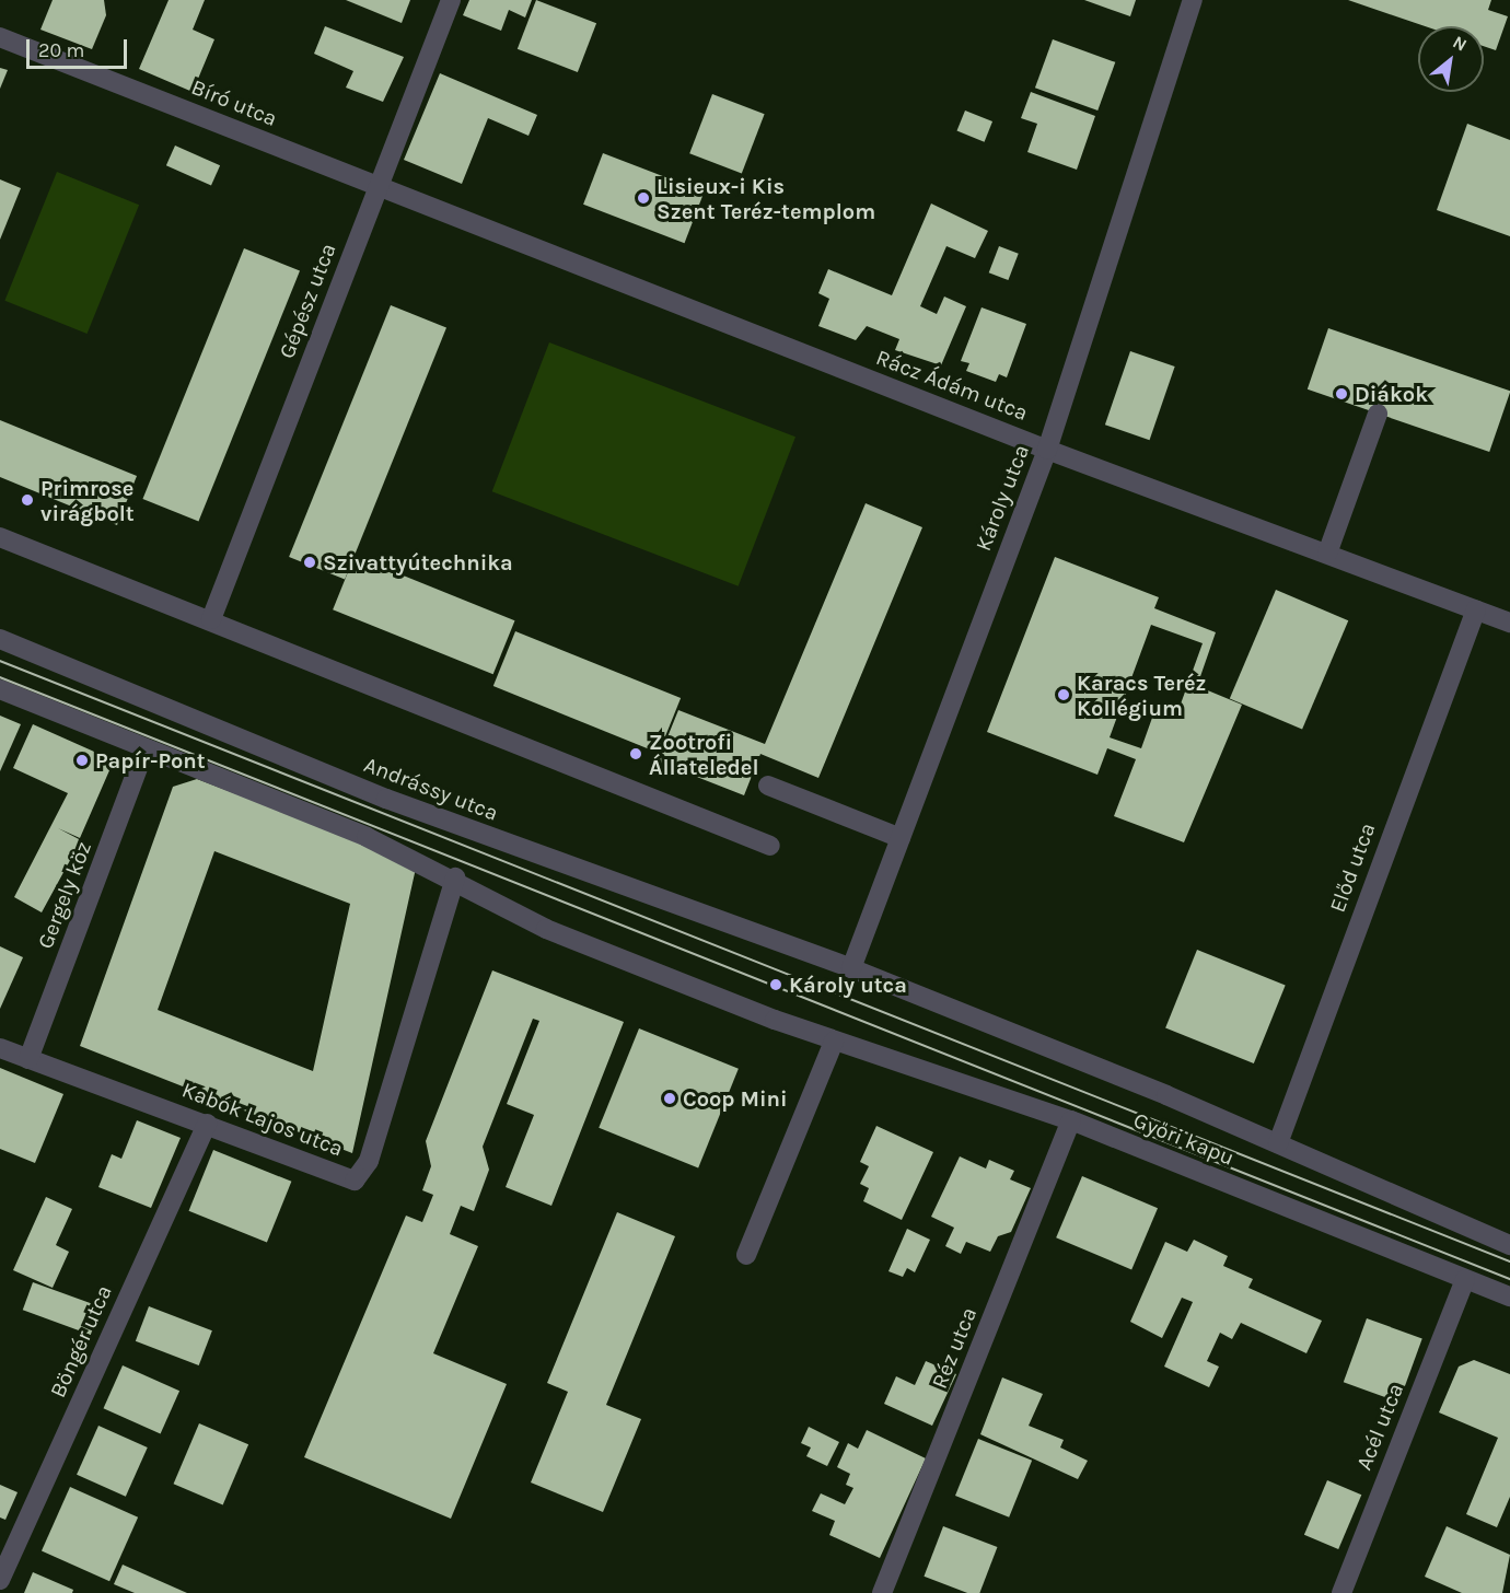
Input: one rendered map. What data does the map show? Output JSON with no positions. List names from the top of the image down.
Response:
{
  "streets": {
    "street": [
      "Bíró utca",
      "Gépész utca",
      "Rácz Ádám utca",
      "Károly utca",
      "Andrássy utca",
      "Előd utca",
      "Gergely köz",
      "Kabók Lajos utca",
      "Győri kapu",
      "Böngér utca",
      "Réz utca",
      "Acél utca"
    ]
  },
  "crossings": [
    ["Bíró utca", "Gépész utca"],
    ["Bíró utca", "Rácz Ádám utca"],
    ["Gépész utca", "Rácz Ádám utca"],
    ["Rácz Ádám utca", "Károly utca"],
    ["Rácz Ádám utca", "Előd utca"],
    ["Károly utca", "Andrássy utca"],
    ["Károly utca", "Győri kapu"],
    ["Andrássy utca", "Győri kapu"],
    ["Előd utca", "Győri kapu"],
    ["Gergely köz", "Kabók Lajos utca"],
    ["Kabók Lajos utca", "Böngér utca"],
    ["Győri kapu", "Réz utca"],
    ["Győri kapu", "Acél utca"]
  ],
  "places": [
    "Lisieux-i Kis Szent Teréz-templom",
    "Diákok",
    "Primrose virágbolt",
    "Szivattyútechnika",
    "Karacs Teréz Kollégium",
    "Zootrofi Állateledel",
    "Papír-Pont",
    "Károly utca",
    "Coop Mini"
  ],
  "scale_bar": "20 m",
  "north": "top right"
}
